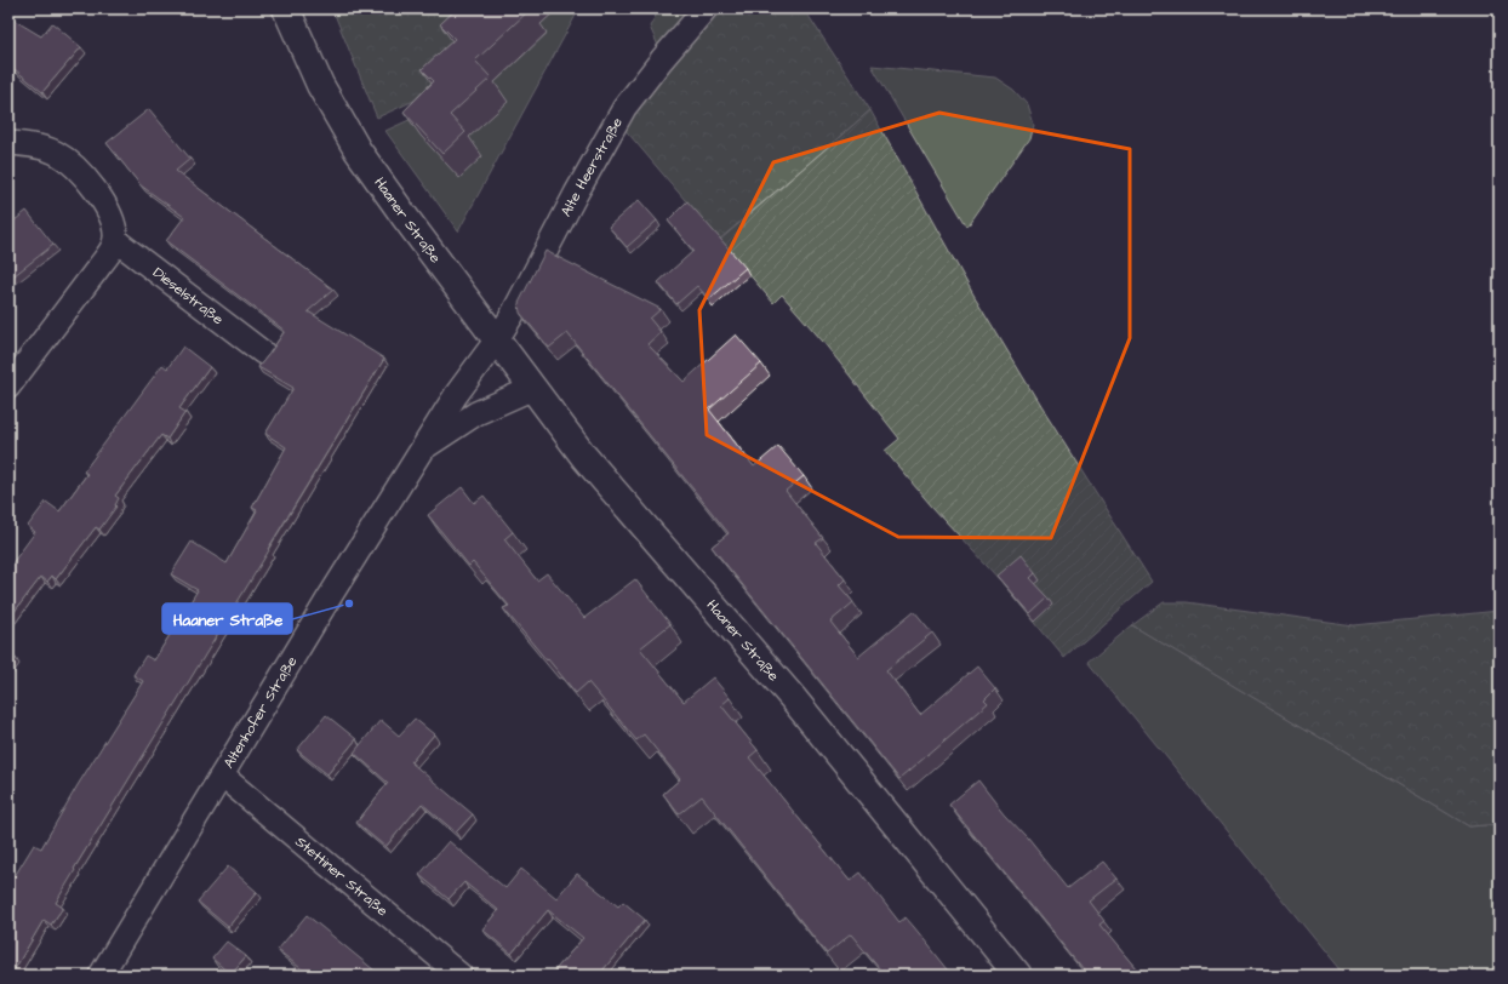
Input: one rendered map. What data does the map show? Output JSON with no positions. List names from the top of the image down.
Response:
{
  "streets": {
    "main road": ["Haaner Straße"],
    "street": [
      "Alte Heerstraße",
      "Dieselstraße",
      "Altenhofer Straße",
      "Stettiner Straße"
    ]
  },
  "crossings": [
    ["Alte Heerstraße", "Haaner Straße"],
    ["Alte Heerstraße", "Altenhofer Straße"],
    ["Haaner Straße", "Altenhofer Straße"],
    ["Altenhofer Straße", "Stettiner Straße"]
  ],
  "places": ["Haaner Straße"]
}
